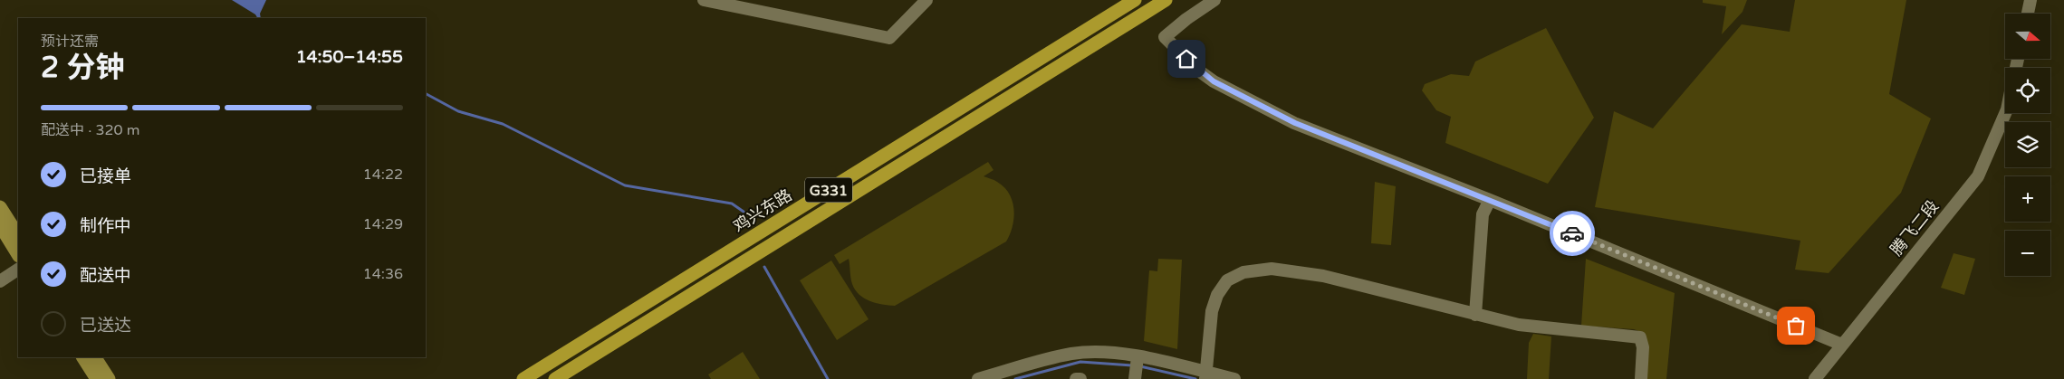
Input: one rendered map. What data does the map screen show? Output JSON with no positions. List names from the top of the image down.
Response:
{
  "streets": {
    "highway": ["G331", "鸡兴东路"],
    "street": ["腾飞二段"]
  },
  "north": "right",
  "page": {
    "map_buttons": ["+", "−"],
    "heading": ["2 分钟", "预计还需", "14:50–14:55"],
    "bar": "配送中 · 320 m",
    "list": [
      ["已接单", "14:22"],
      ["制作中", "14:29"],
      ["配送中", "14:36"],
      "已送达"
    ]
  }
}
